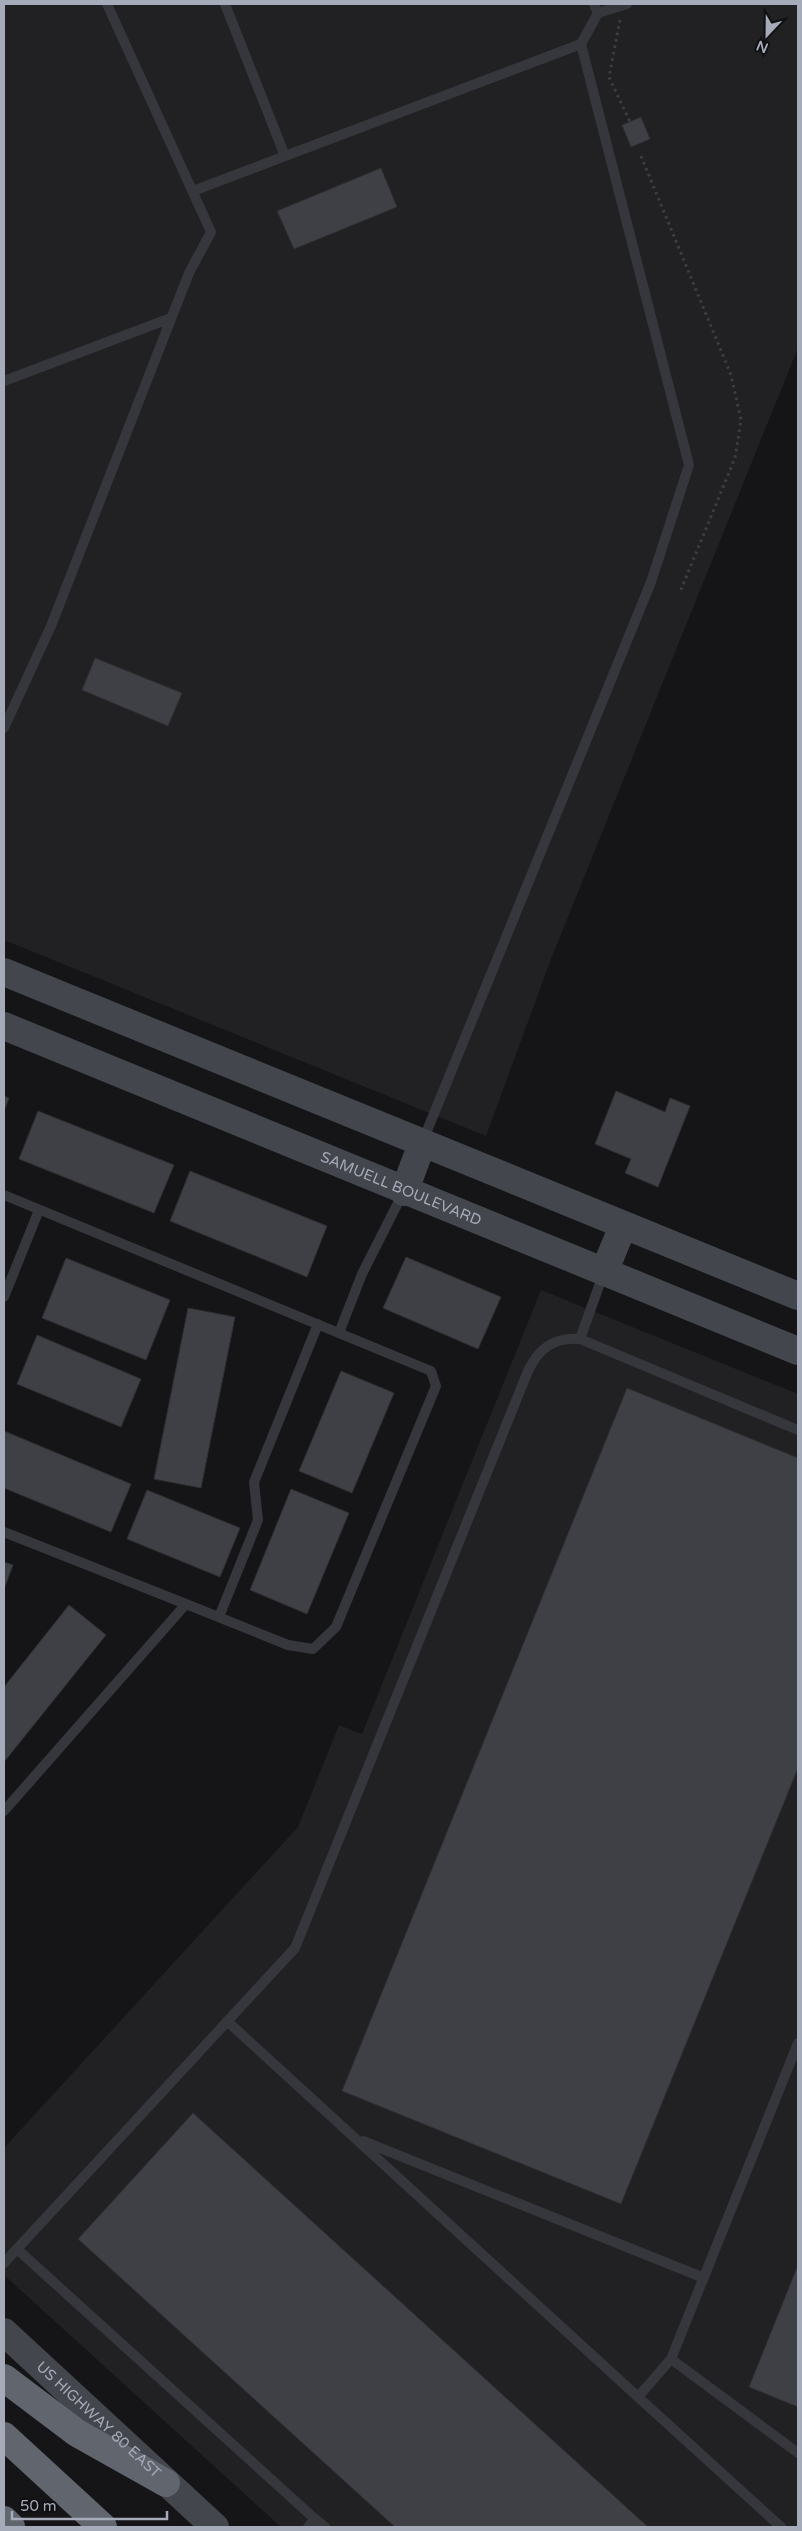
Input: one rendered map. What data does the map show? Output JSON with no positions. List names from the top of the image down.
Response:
{
  "streets": {
    "main road": ["SAMUELL BOULEVARD", "US HIGHWAY 80 EAST"]
  },
  "scale_bar": "50 m",
  "north": "bottom"
}
